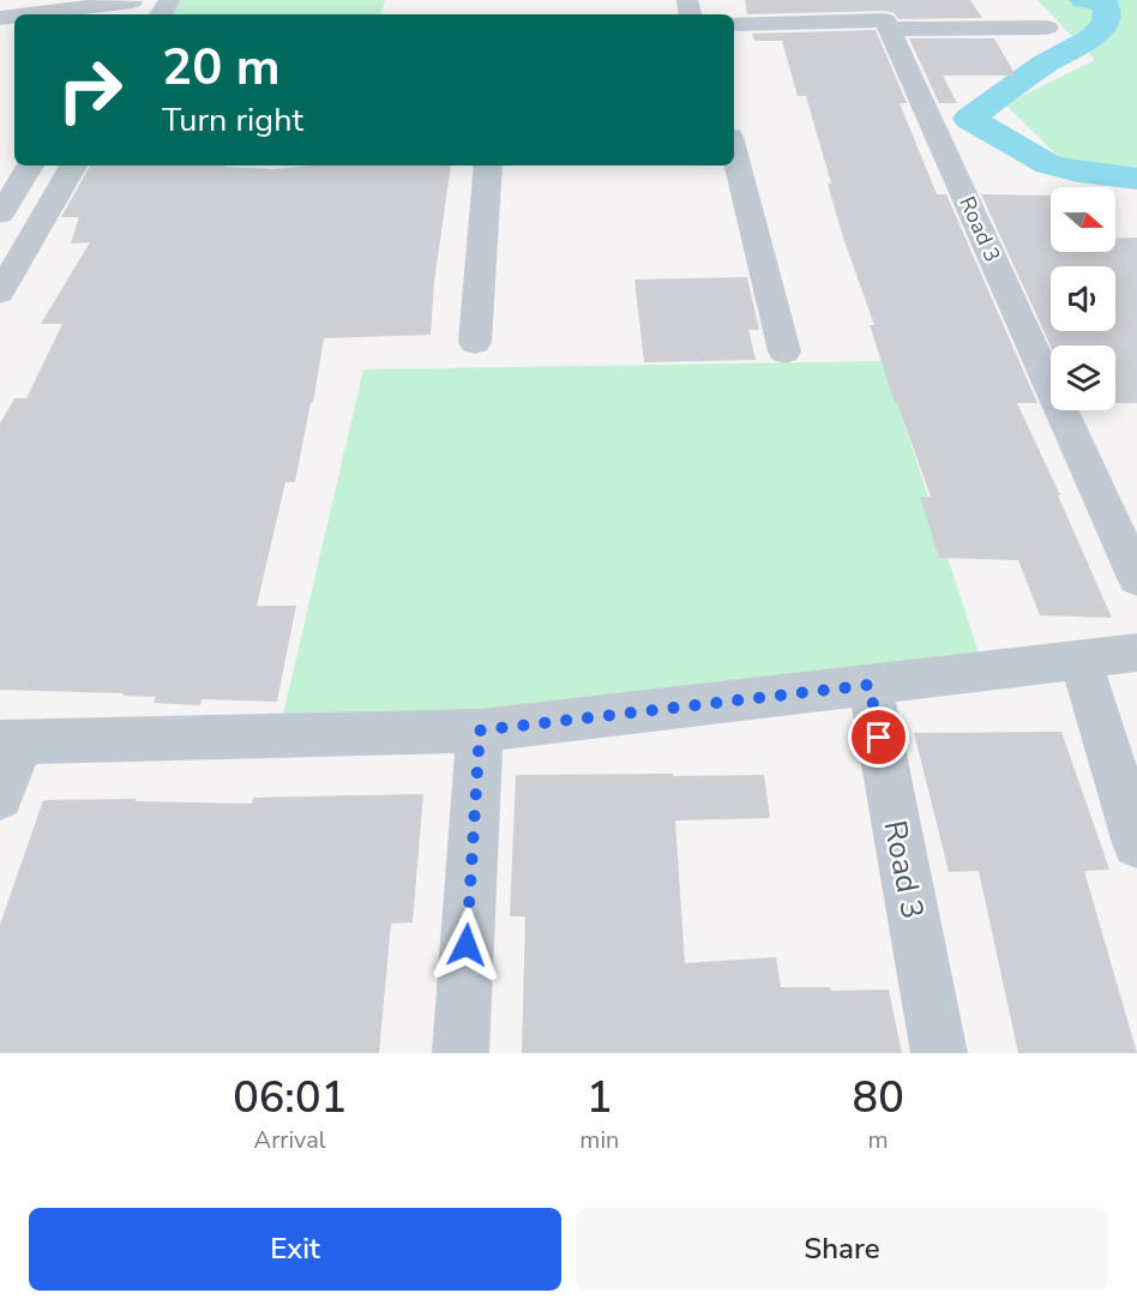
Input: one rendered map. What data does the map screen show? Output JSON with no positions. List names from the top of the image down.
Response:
{
  "streets": {
    "street": ["Road 3"]
  },
  "north": "right",
  "page": {
    "turn": ["20 m", "Turn right"],
    "eta": [
      "06:01",
      "Arrival",
      "1",
      "min",
      "80",
      "m"
    ],
    "buttons": ["Exit", "Share"]
  }
}
